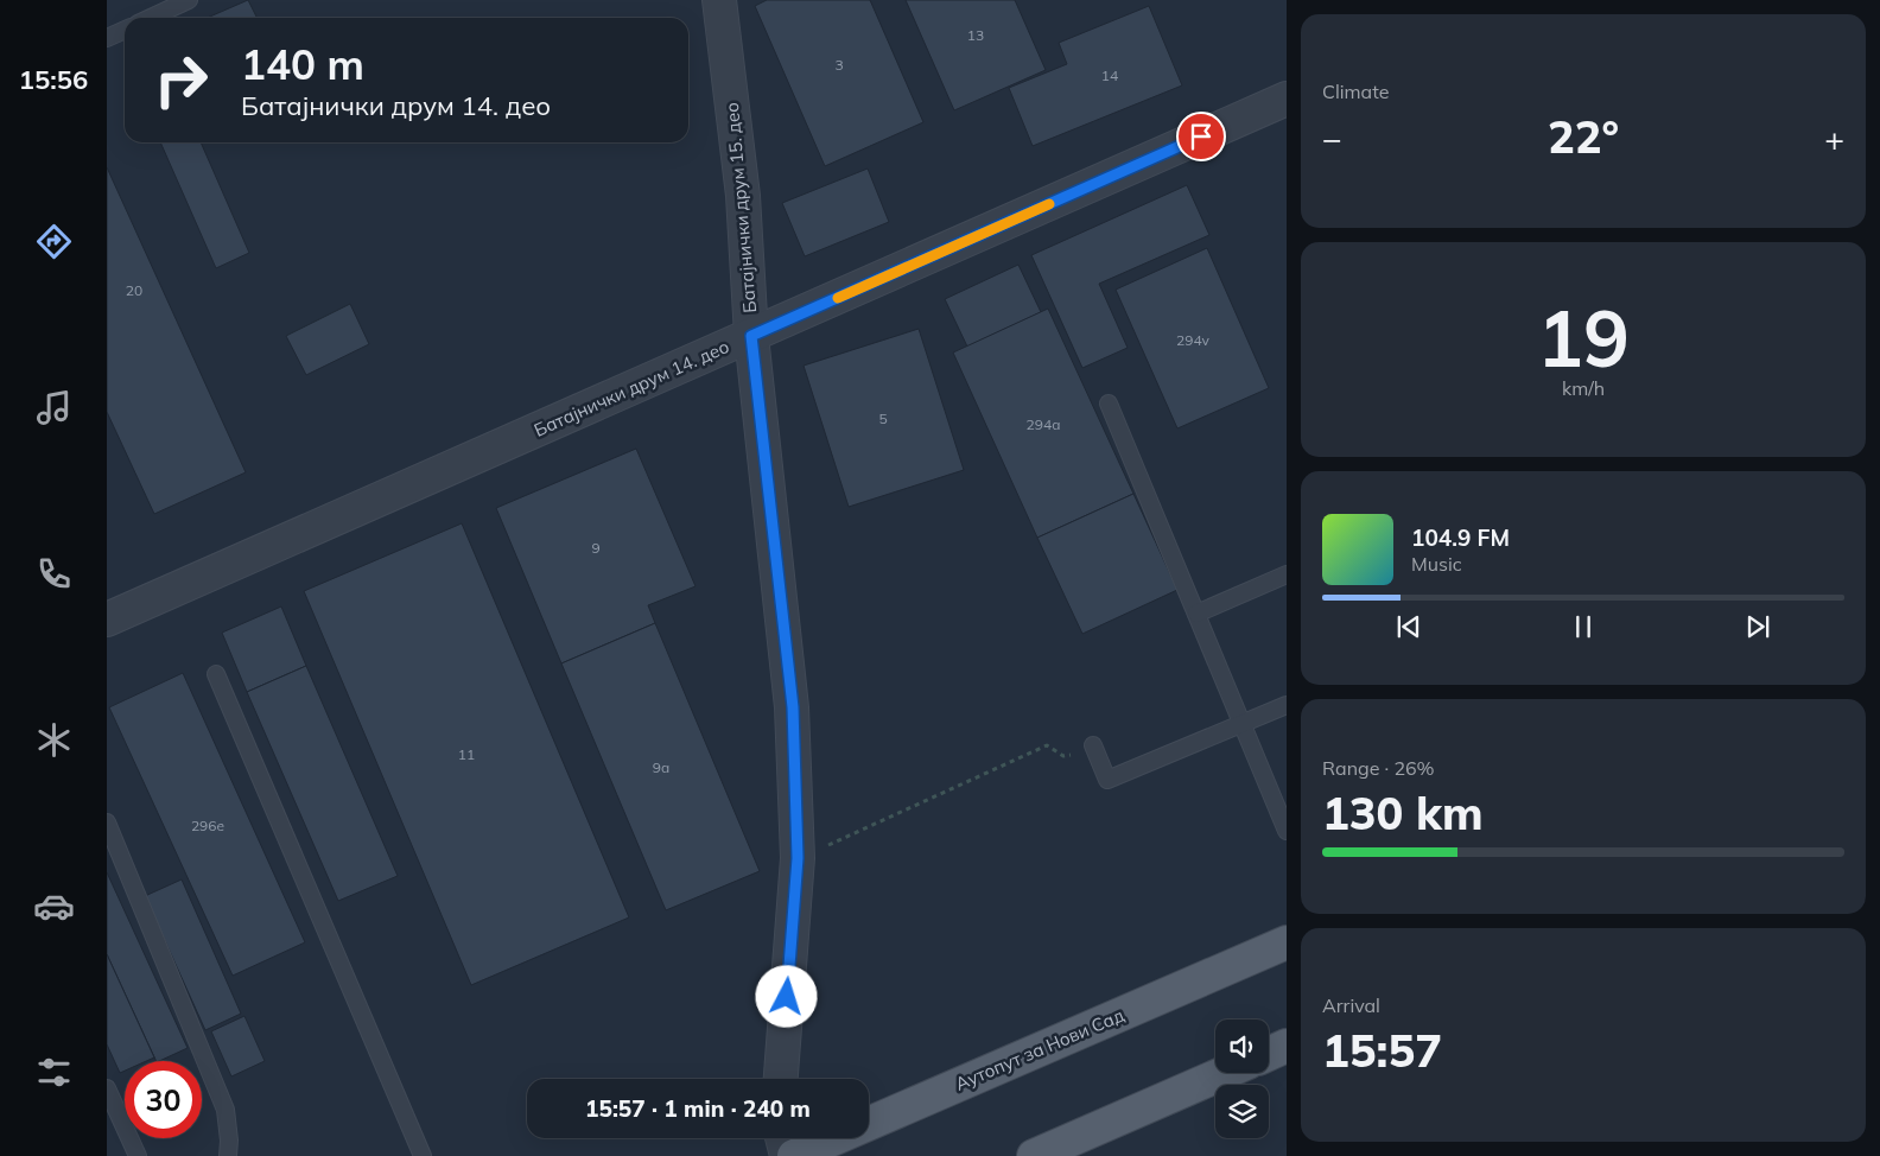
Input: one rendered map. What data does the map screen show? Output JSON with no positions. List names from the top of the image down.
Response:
{
  "streets": {
    "main road": ["Аутопут за Нови Сад"],
    "street": ["Батајнички друм 15. део", "Батајнички друм 14. део"]
  },
  "crossings": [
    ["Батајнички друм 15. део", "Батајнички друм 14. део"]
  ],
  "house_numbers": [
    "13",
    "3",
    "14",
    "20",
    "294v",
    "5",
    "294a",
    "9",
    "11",
    "9a",
    "296e"
  ],
  "page": {
    "tabs": "15:56",
    "tile": [
      "Climate",
      ["19", "km/h"],
      ["Range · 26%", "130 km"],
      ["Arrival", "15:57"]
    ],
    "turn": ["140 m", "Батајнички друм 14. део"],
    "heat": ["−", "22°", "+"],
    "song": ["104.9 FM", "Music"],
    "limit": "30",
    "trip": "15:57 · 1 min · 240 m"
  }
}
